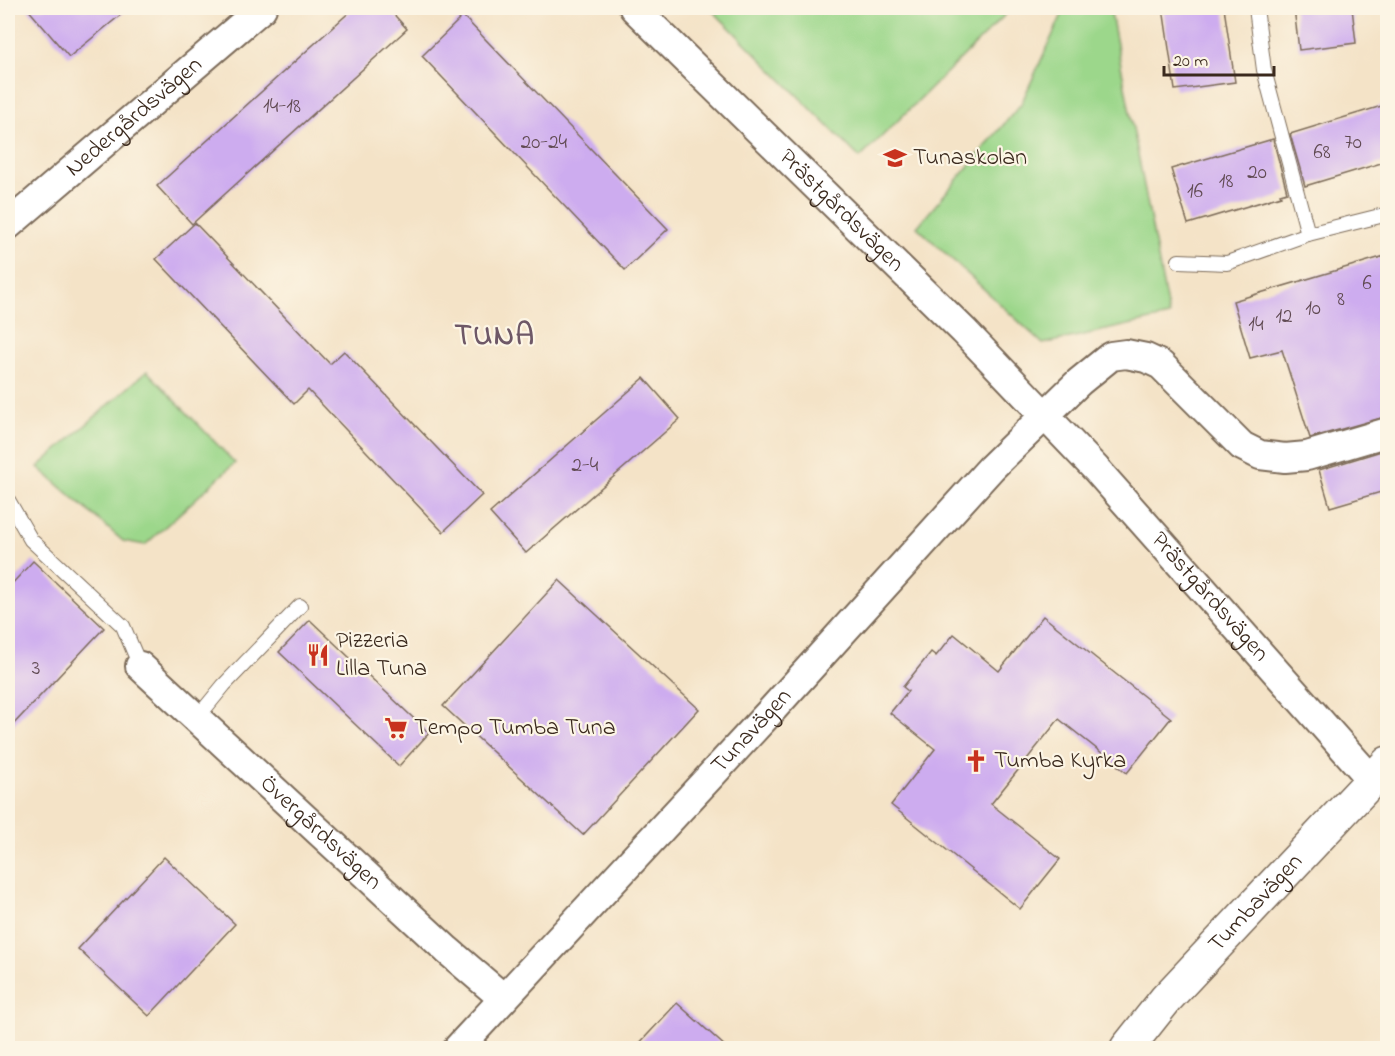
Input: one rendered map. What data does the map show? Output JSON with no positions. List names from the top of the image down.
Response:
{
  "streets": {
    "main road": ["Tumbavägen"],
    "street": [
      "Nedergårdsvägen",
      "Prästgårdsvägen",
      "Tunavägen",
      "Övergårdsvägen"
    ]
  },
  "crossings": [
    ["Prästgårdsvägen", "Tunavägen"],
    ["Prästgårdsvägen", "Tumbavägen"],
    ["Tunavägen", "Övergårdsvägen"]
  ],
  "districts": ["TUNA"],
  "places": {
    "school or university": ["Tunaskolan"],
    "restaurant": ["Pizzeria Lilla Tuna"],
    "supermarket": ["Tempo Tumba Tuna"],
    "church": ["Tumba Kyrka"]
  },
  "house_numbers": [
    "14-18",
    "20-24",
    "70",
    "68",
    "20",
    "18",
    "16",
    "6",
    "8",
    "10",
    "12",
    "14",
    "2-4",
    "3"
  ],
  "scale_bar": "20 m"
}
